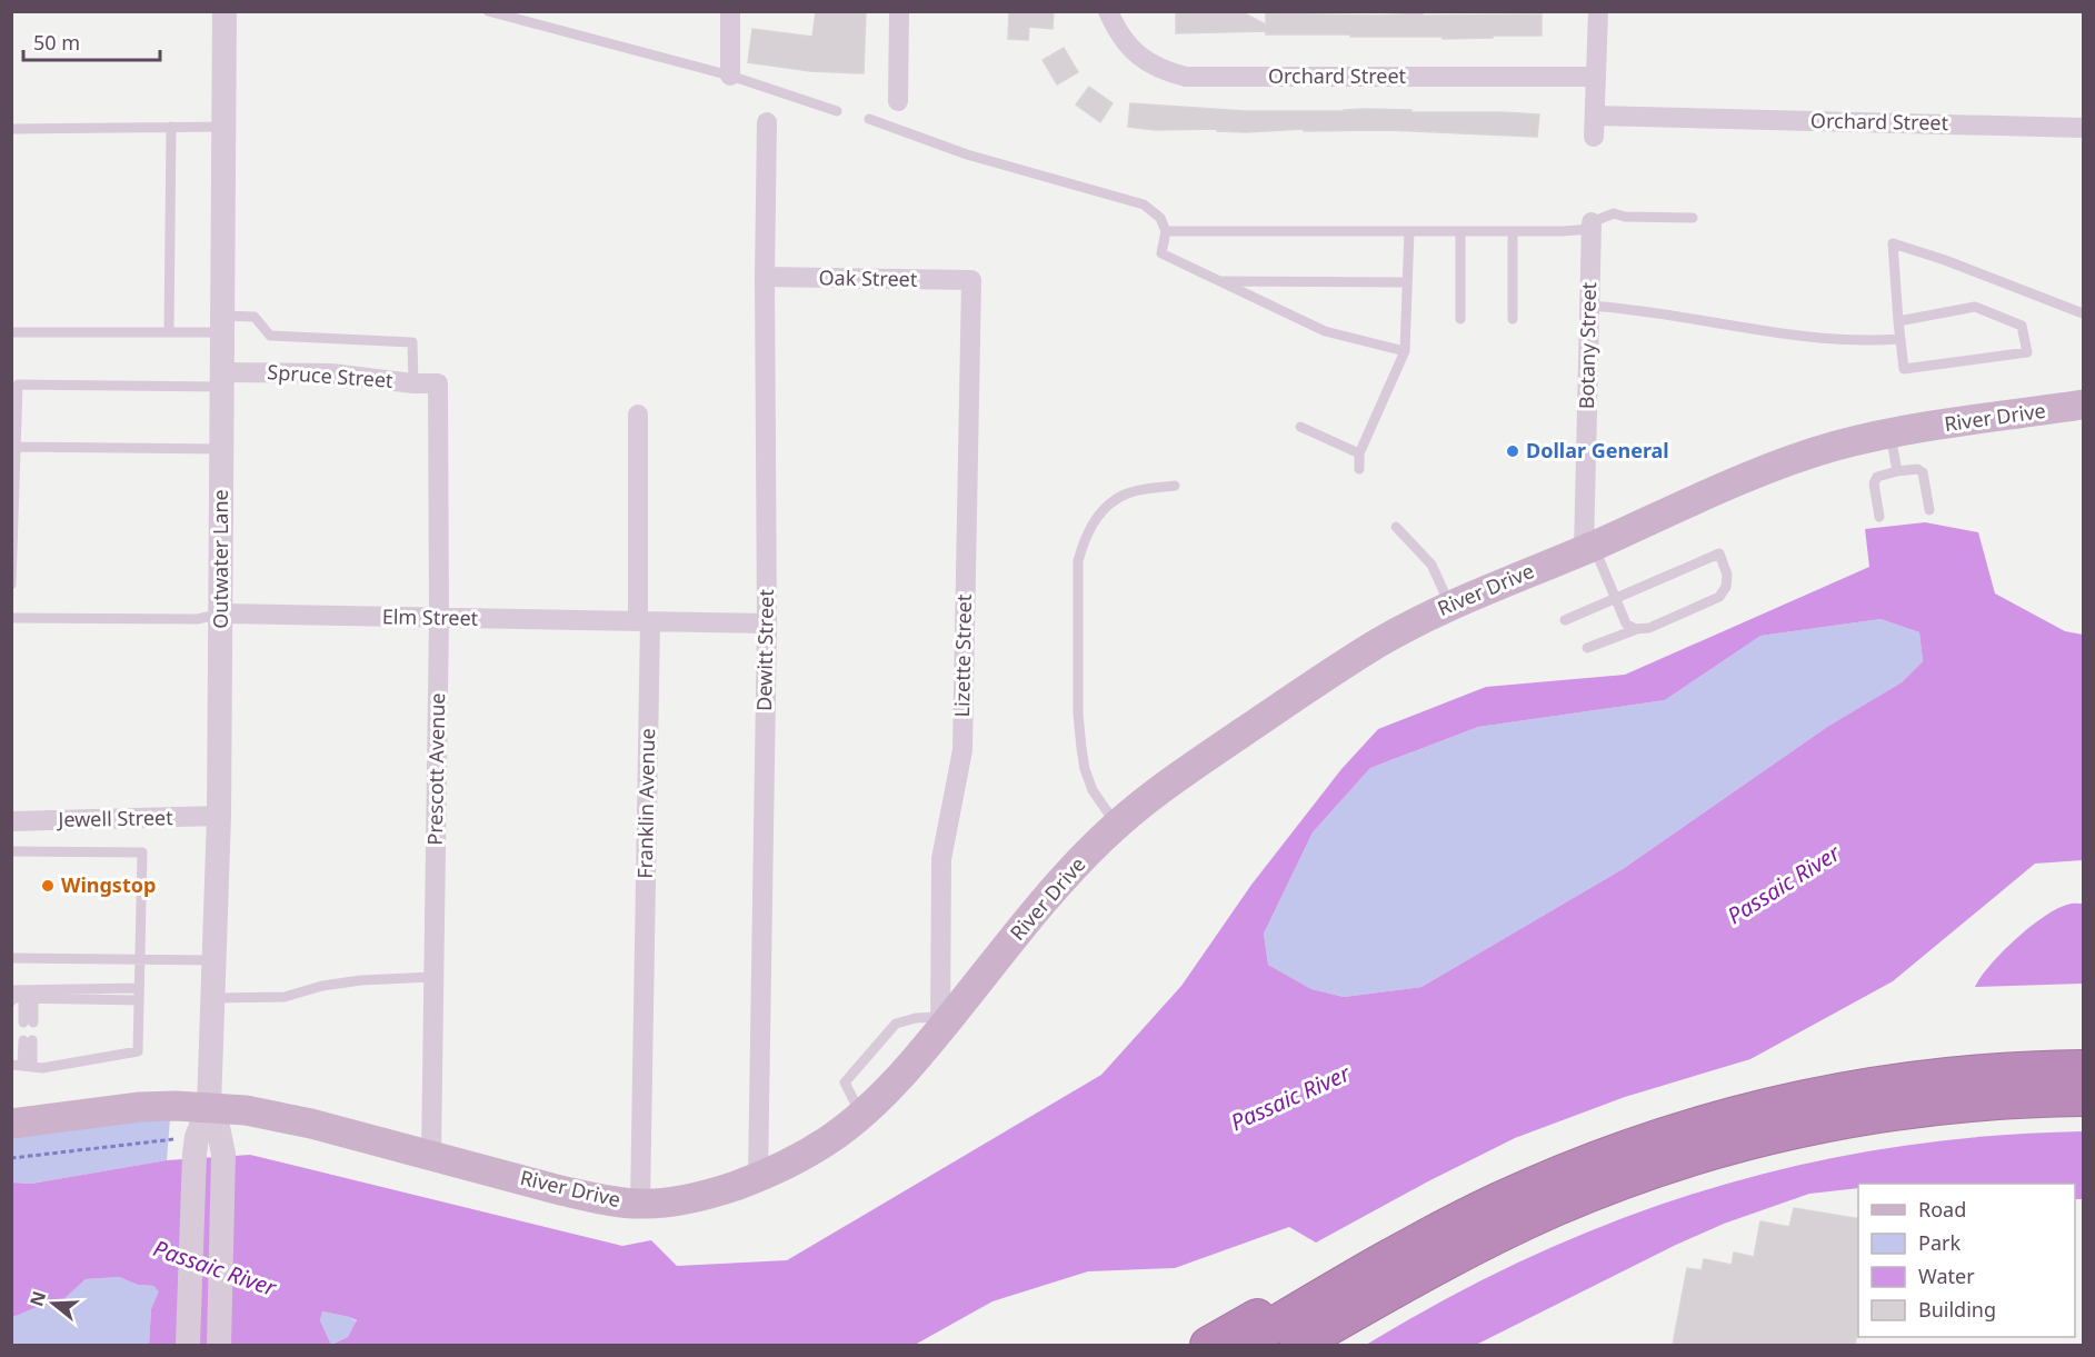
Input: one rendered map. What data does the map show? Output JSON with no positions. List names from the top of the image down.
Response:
{
  "streets": {
    "main road": ["River Drive"],
    "street": [
      "Orchard Street",
      "Oak Street",
      "Botany Street",
      "Spruce Street",
      "Outwater Lane",
      "Elm Street",
      "Dewitt Street",
      "Lizette Street",
      "Prescott Avenue",
      "Franklin Avenue",
      "Jewell Street"
    ]
  },
  "crossings": [
    ["Oak Street", "Dewitt Street"],
    ["Oak Street", "Lizette Street"],
    ["Botany Street", "River Drive"],
    ["Spruce Street", "Outwater Lane"],
    ["Spruce Street", "Prescott Avenue"],
    ["River Drive", "Outwater Lane"],
    ["River Drive", "Dewitt Street"],
    ["River Drive", "Lizette Street"],
    ["River Drive", "Prescott Avenue"],
    ["River Drive", "Franklin Avenue"],
    ["Outwater Lane", "Elm Street"],
    ["Outwater Lane", "Jewell Street"],
    ["Elm Street", "Dewitt Street"],
    ["Elm Street", "Prescott Avenue"],
    ["Elm Street", "Franklin Avenue"]
  ],
  "water": ["Passaic River"],
  "places": ["Dollar General", "Wingstop"],
  "legend": [
    "Road",
    "Park",
    "Water",
    "Building"
  ],
  "scale_bar": "50 m",
  "north": "left"
}
